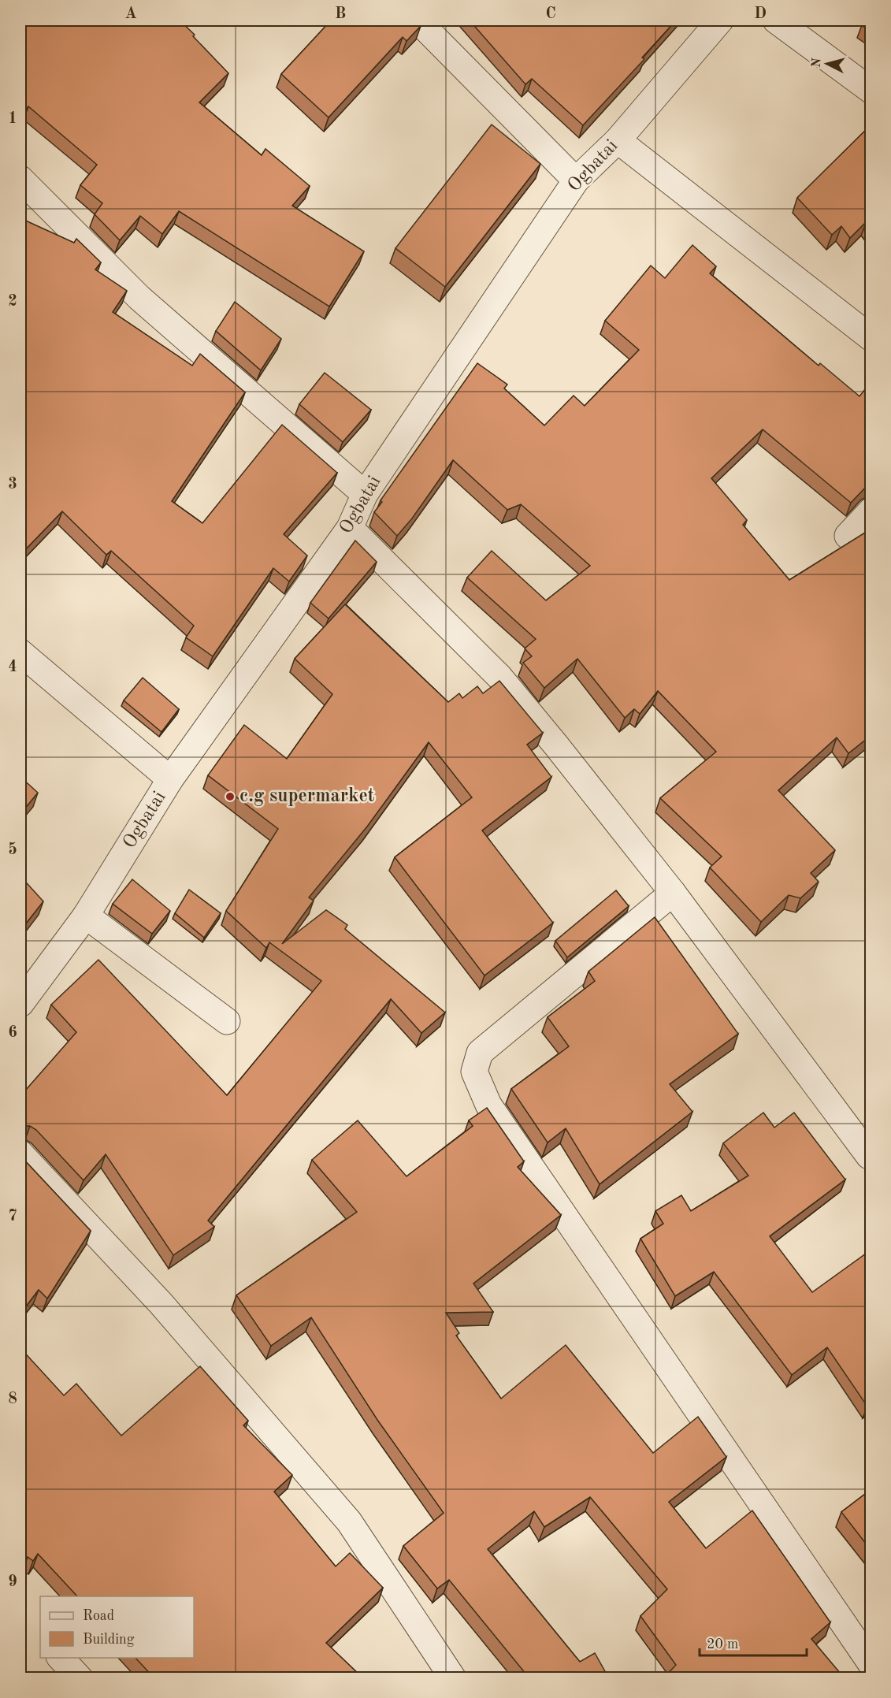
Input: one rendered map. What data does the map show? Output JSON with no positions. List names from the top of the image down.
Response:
{
  "streets": {
    "street": ["Ogbatai"]
  },
  "places": ["c.g supermarket"],
  "legend": ["Road", "Building"],
  "scale_bar": "20 m",
  "north": "left",
  "grid": {
    "columns": [
      "A",
      "B",
      "C",
      "D"
    ],
    "rows": [
      "1",
      "2",
      "3",
      "4",
      "5",
      "6",
      "7",
      "8",
      "9"
    ]
  }
}
